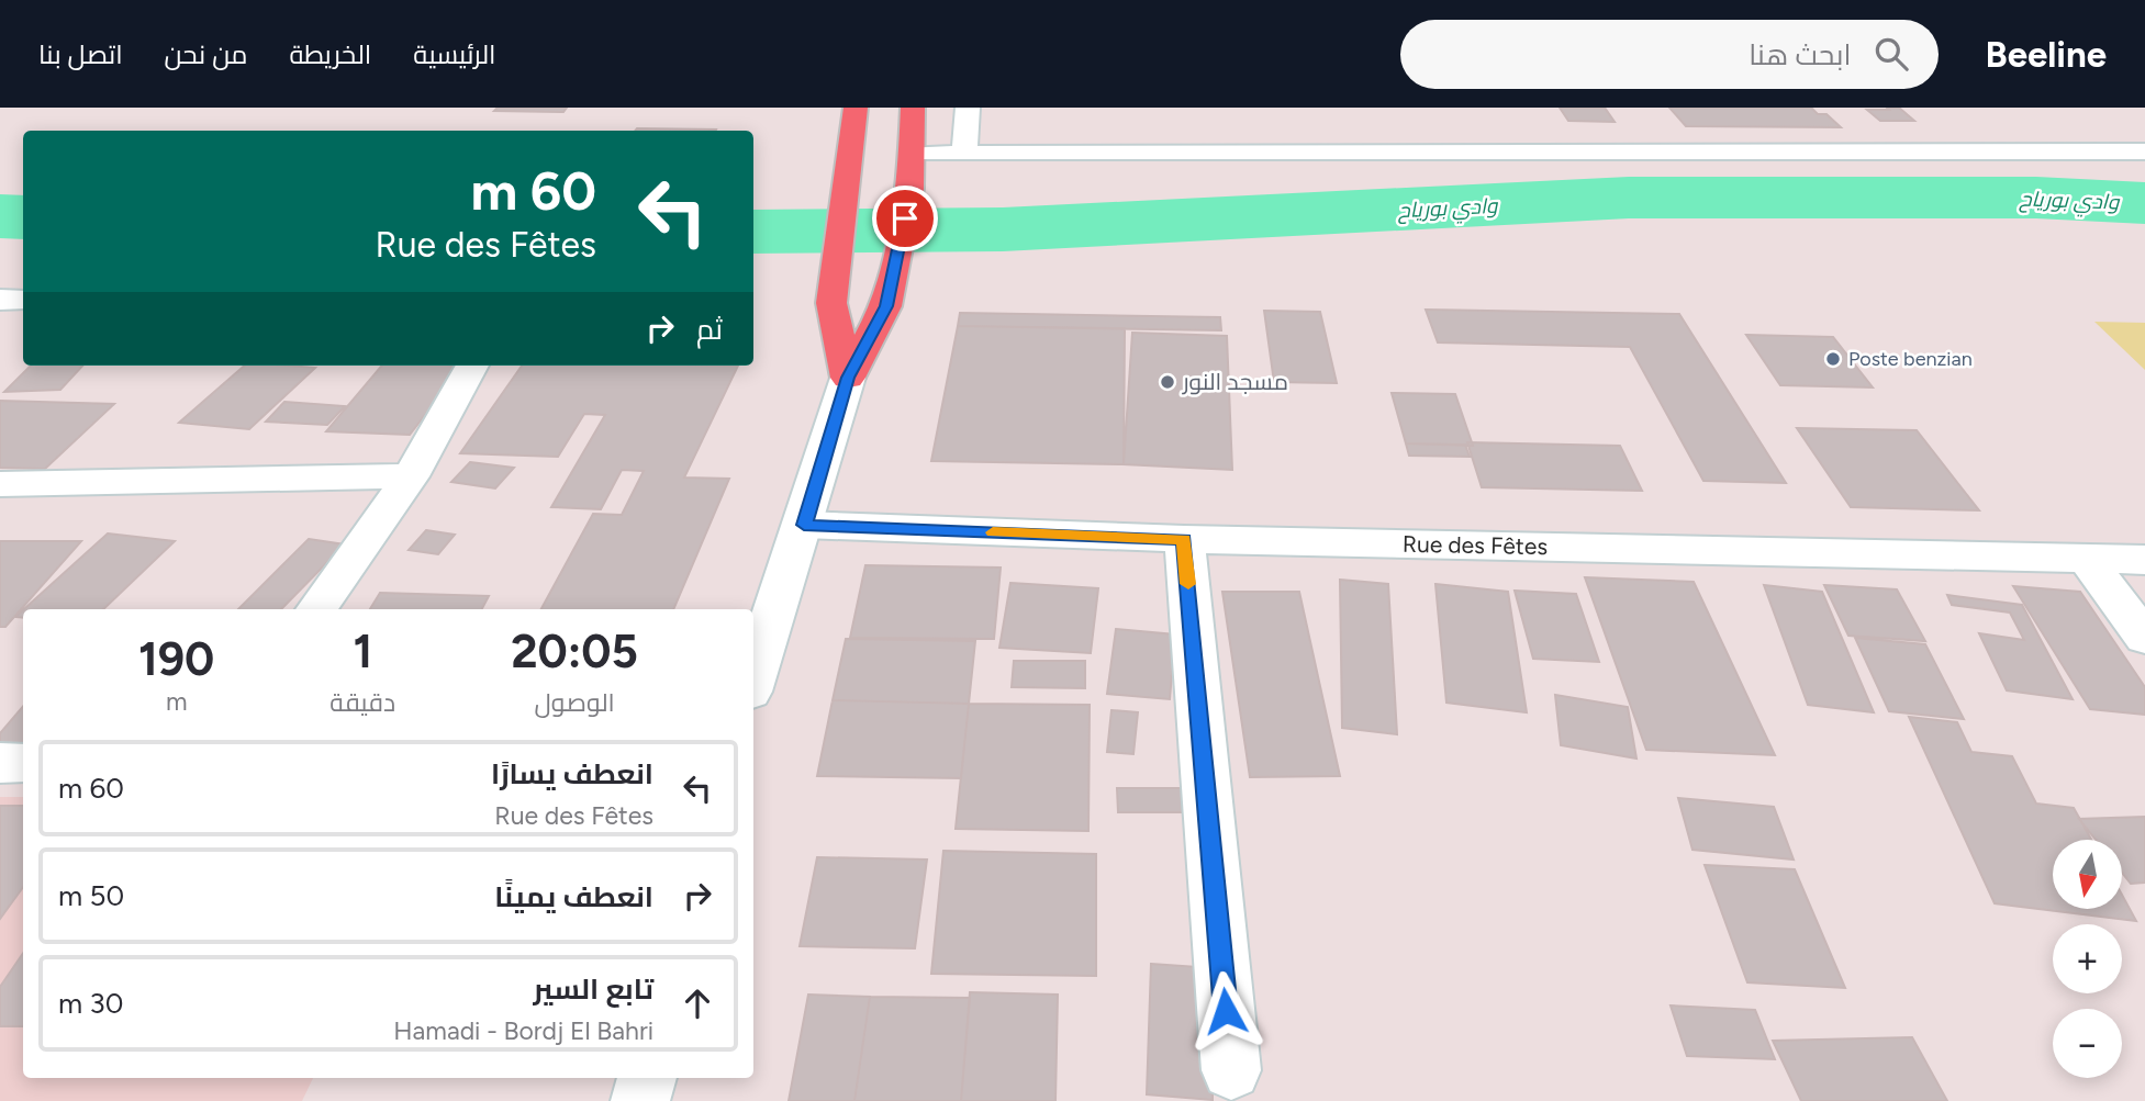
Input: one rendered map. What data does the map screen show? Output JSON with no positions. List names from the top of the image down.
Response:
{
  "streets": {
    "street": ["Rue des Fêtes"]
  },
  "water": ["وادي بورياح"],
  "places": ["Poste benzian", "مسجد النور"],
  "north": "bottom",
  "page": {
    "header": "Beeline",
    "search": "ابحث هنا",
    "nav": [
      "الرئيسية",
      "الخريطة",
      "من نحن",
      "اتصل بنا"
    ],
    "turn": ["60 m", "Rue des Fêtes"],
    "then": "ثم",
    "eta": [
      "20:05",
      "الوصول",
      "1",
      "دقيقة",
      "190",
      "m"
    ],
    "list": [
      {
        "name": "انعطف يسارًا",
        "note": "Rue des Fêtes",
        "value": "60 m"
      },
      {
        "name": "انعطف يمينًا",
        "value": "50 m"
      },
      {
        "name": "تابع السير",
        "note": "Hamadi - Bordj El Bahri",
        "value": "30 m"
      }
    ],
    "map_buttons": ["+", "−"]
  }
}
